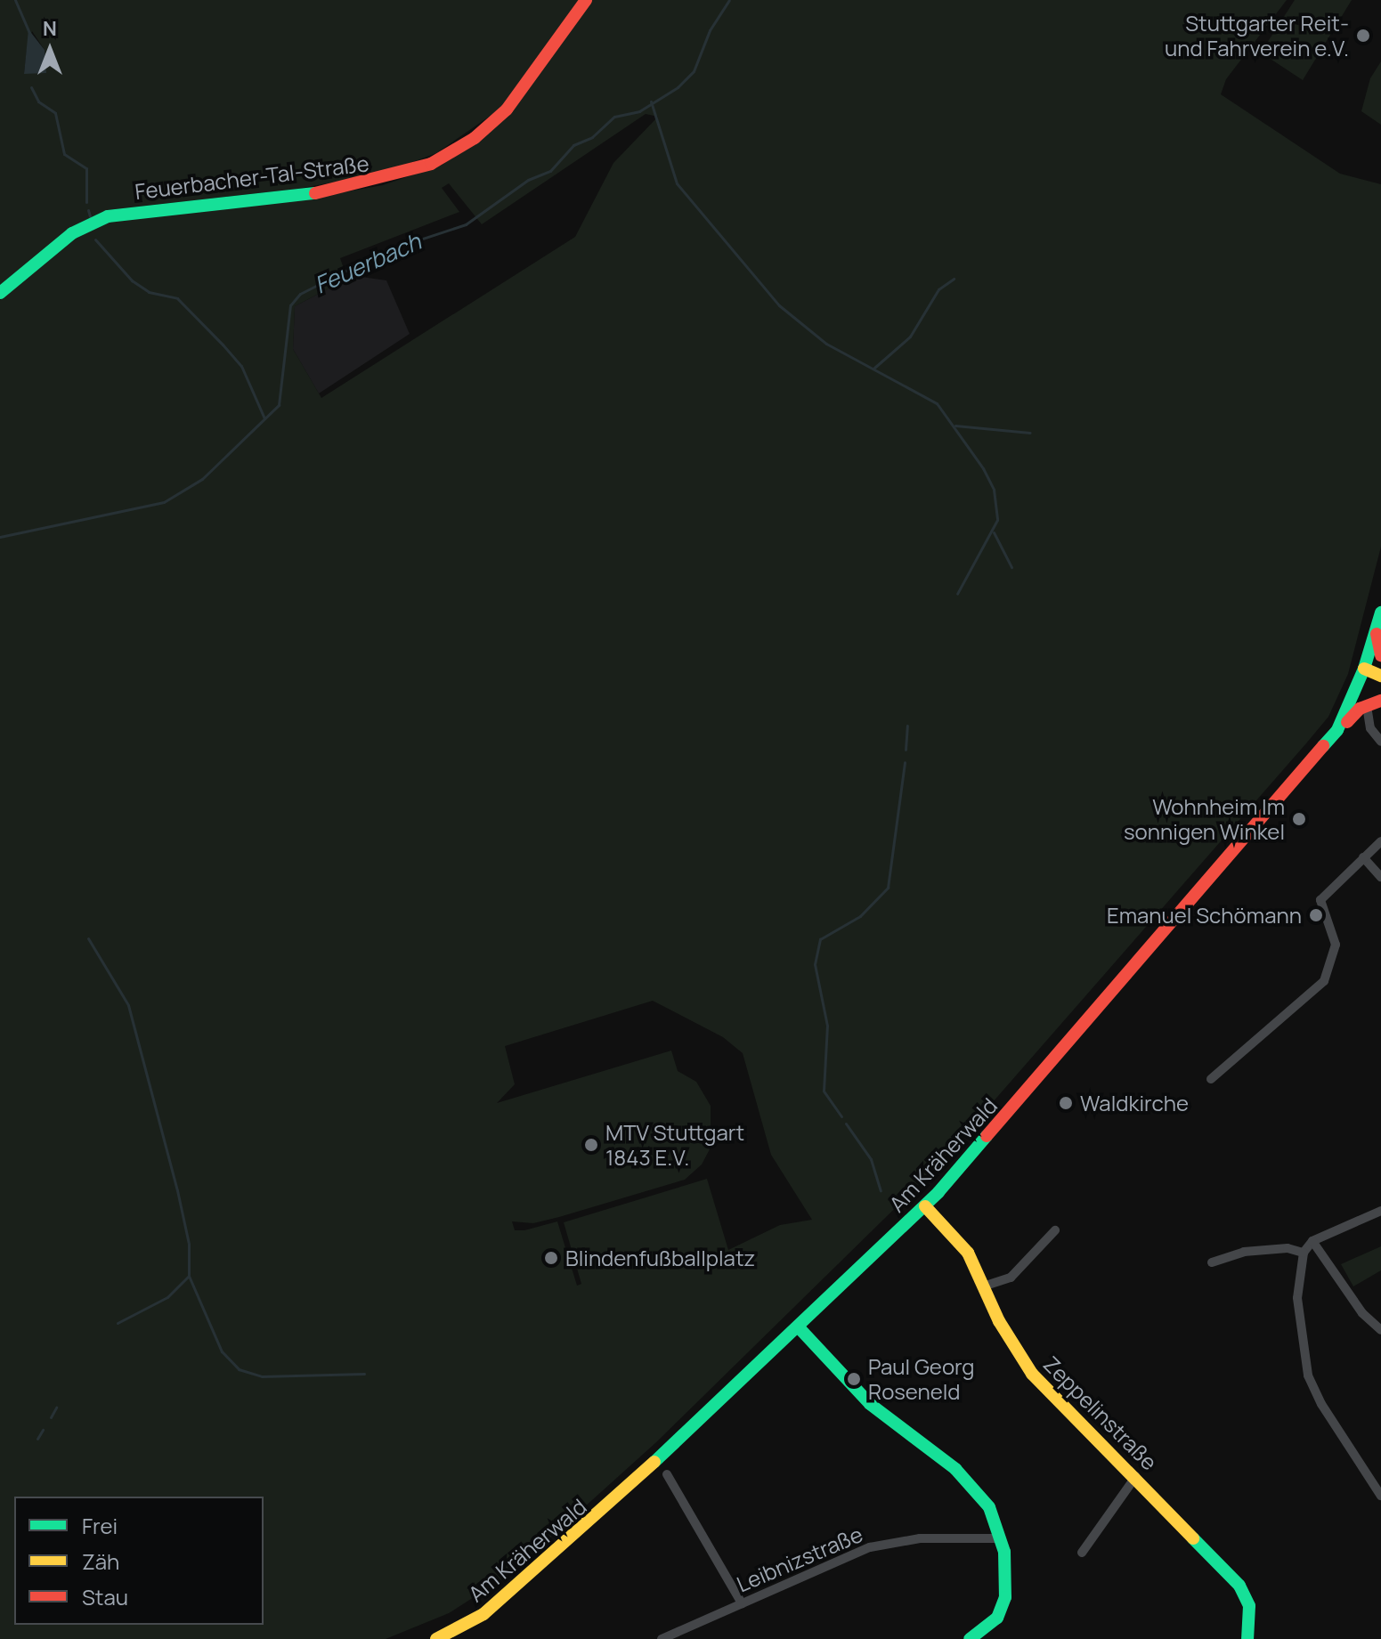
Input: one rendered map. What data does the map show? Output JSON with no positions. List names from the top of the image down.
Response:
{
  "streets": {
    "main road": ["Feuerbacher-Tal-Straße", "Am Kräherwald", "Zeppelinstraße"],
    "street": ["Leibnizstraße"]
  },
  "crossings": [
    ["Am Kräherwald", "Zeppelinstraße"]
  ],
  "water": ["Feuerbach"],
  "places": [
    "Stuttgarter Reit- und Fahrverein e.V.",
    "Wohnheim Im sonnigen Winkel",
    "Emanuel Schömann",
    "Waldkirche",
    "MTV Stuttgart 1843 E.V.",
    "Blindenfußballplatz",
    "Paul Georg Roseneld"
  ],
  "legend": ["Frei", "Zäh", "Stau"],
  "north": "top"
}
